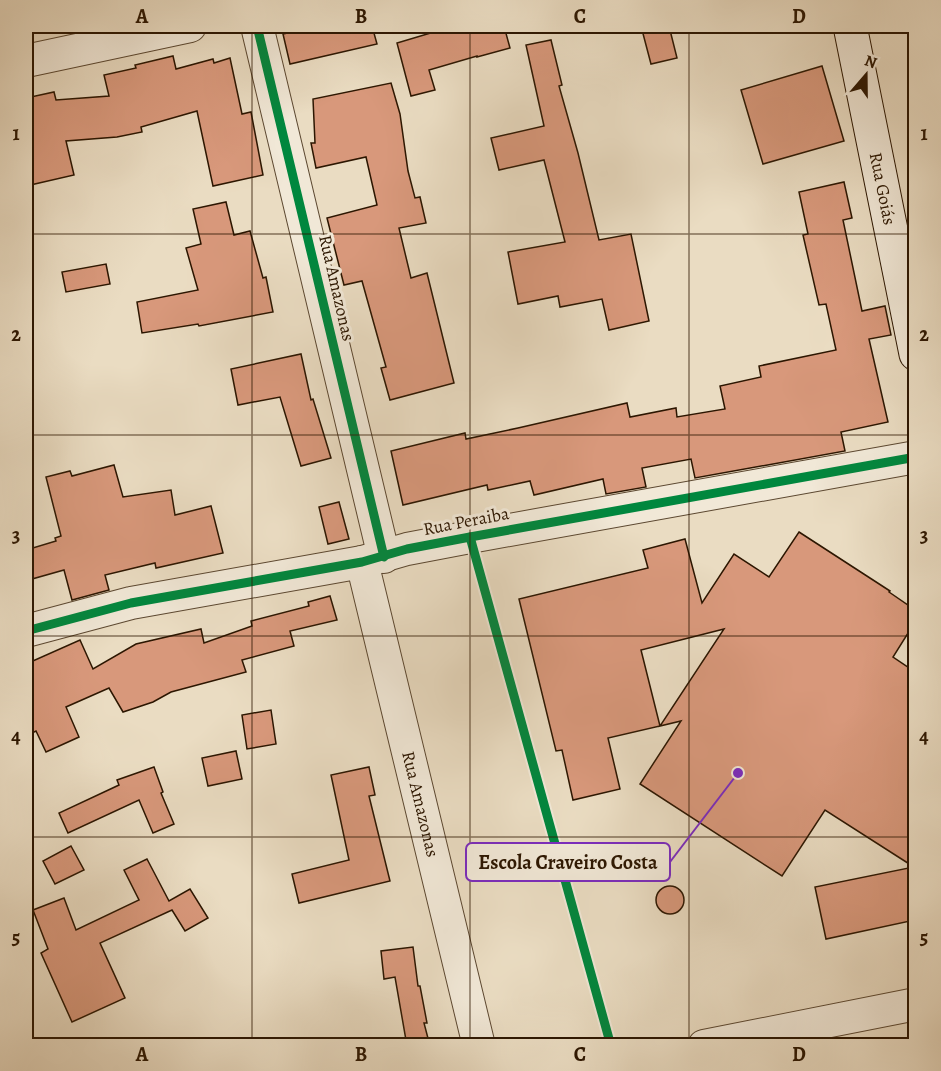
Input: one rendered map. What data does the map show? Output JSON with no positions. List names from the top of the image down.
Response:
{
  "streets": {
    "street": ["Rua Goiás", "Rua Amazonas", "Rua Peraiba"]
  },
  "crossings": [
    ["Rua Amazonas", "Rua Peraiba"]
  ],
  "places": ["Escola Craveiro Costa"],
  "north": "top",
  "grid": {
    "columns": [
      "A",
      "B",
      "C",
      "D"
    ],
    "rows": [
      "1",
      "2",
      "3",
      "4",
      "5"
    ]
  }
}
